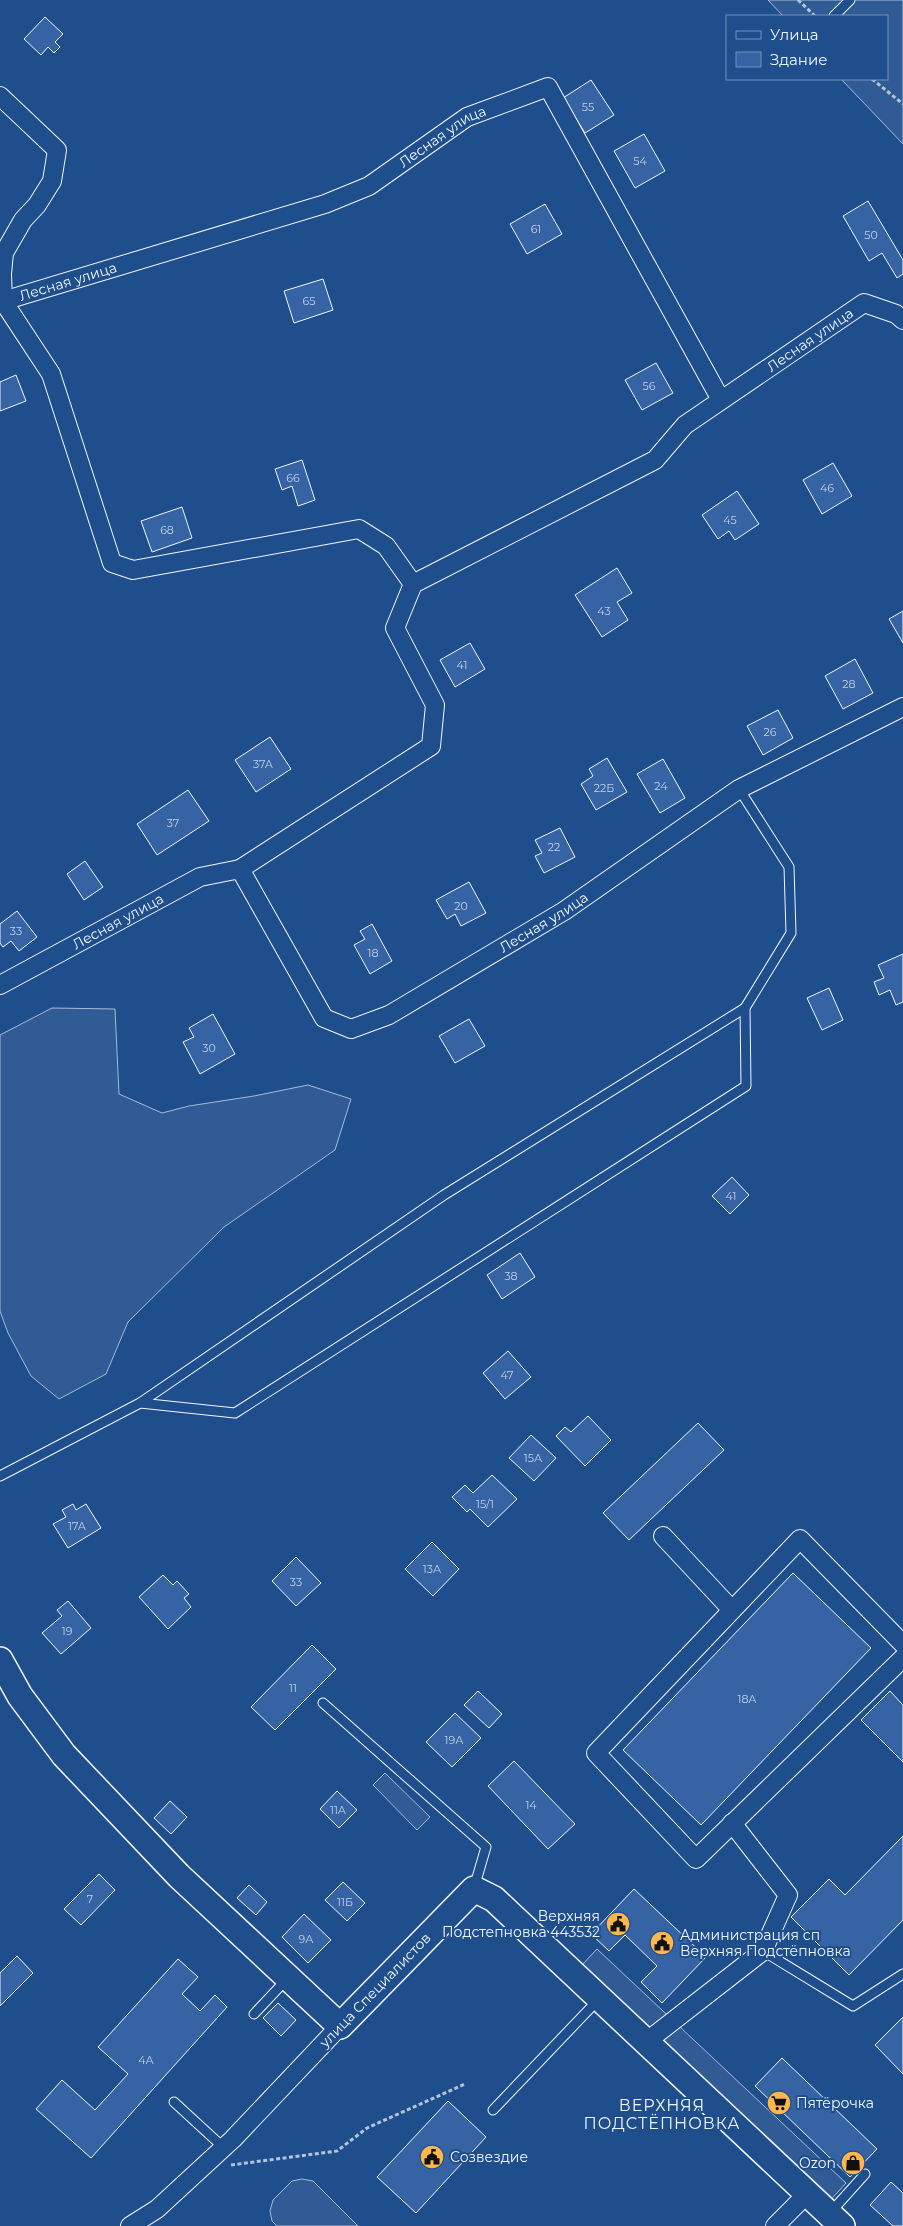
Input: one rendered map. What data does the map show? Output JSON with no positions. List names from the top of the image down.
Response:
{
  "streets": {
    "street": ["Лесная улица", "улица Специалистов"]
  },
  "districts": ["ВЕРХНЯЯ ПОДСТЁПНОВКА"],
  "places": {
    "public building": ["Верхняя Подстепновка 443532", "Администрация сп Верхняя Подстёпновка", "Созвездие"],
    "supermarket": ["Пятёрочка"],
    "shop": ["Ozon"]
  },
  "house_numbers": [
    "55",
    "54",
    "61",
    "50",
    "65",
    "56",
    "66",
    "46",
    "45",
    "68",
    "43",
    "41",
    "28",
    "26",
    "37А",
    "24",
    "22Б",
    "37",
    "22",
    "20",
    "33",
    "18",
    "30",
    "41",
    "38",
    "47",
    "15А",
    "15/1",
    "17А",
    "13А",
    "33",
    "19",
    "11",
    "18А",
    "19А",
    "14",
    "11А",
    "7",
    "11Б",
    "9А",
    "4А"
  ],
  "legend": ["Улица", "Здание"]
}
